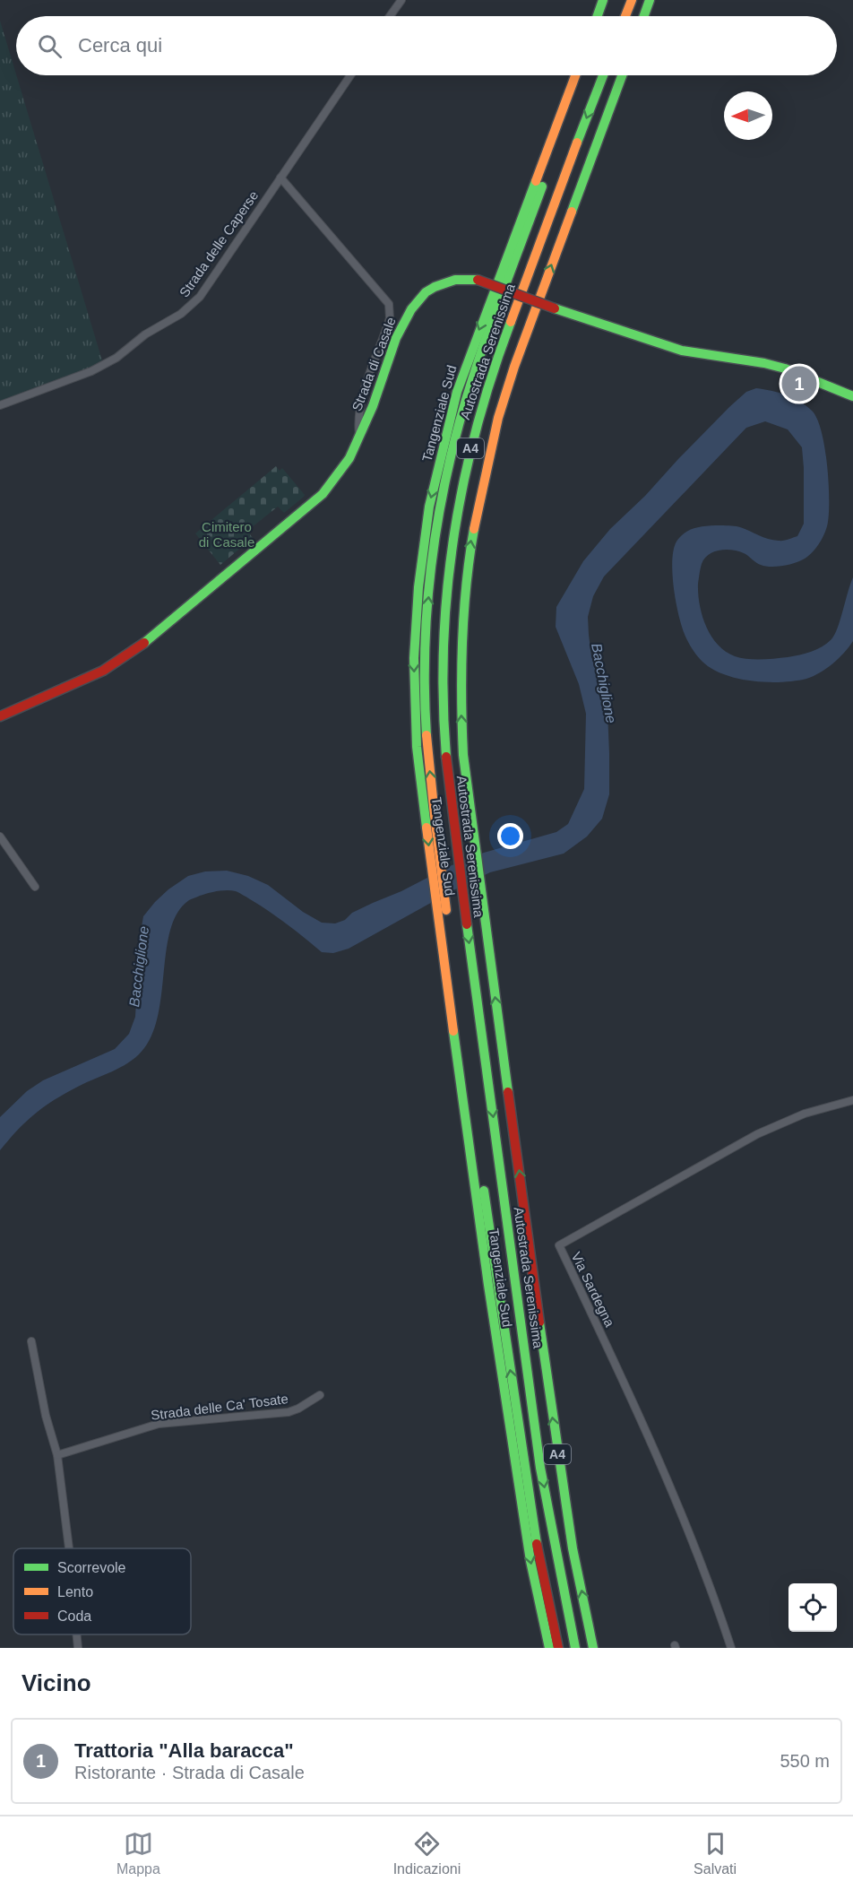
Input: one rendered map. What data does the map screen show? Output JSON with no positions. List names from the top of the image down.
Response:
{
  "streets": {
    "main road": [
      "Autostrada Serenissima",
      "Strada di Casale",
      "Tangenziale Sud",
      "A4"
    ],
    "street": ["Strada delle Caperse", "Via Sardegna", "Strada delle Ca' Tosate"]
  },
  "water": ["Bacchiglione"],
  "parks": ["Cimitero di Casale"],
  "legend": ["Scorrevole", "Lento", "Coda"],
  "north": "left",
  "page": {
    "search": "Cerca qui",
    "pins": "1",
    "heading": "Vicino",
    "list": [
      {
        "mark": "1",
        "name": "Trattoria \"Alla baracca\"",
        "note": "Ristorante · Strada di Casale",
        "value": "550 m"
      }
    ],
    "nav": ["Mappa", "Indicazioni", "Salvati"]
  }
}
